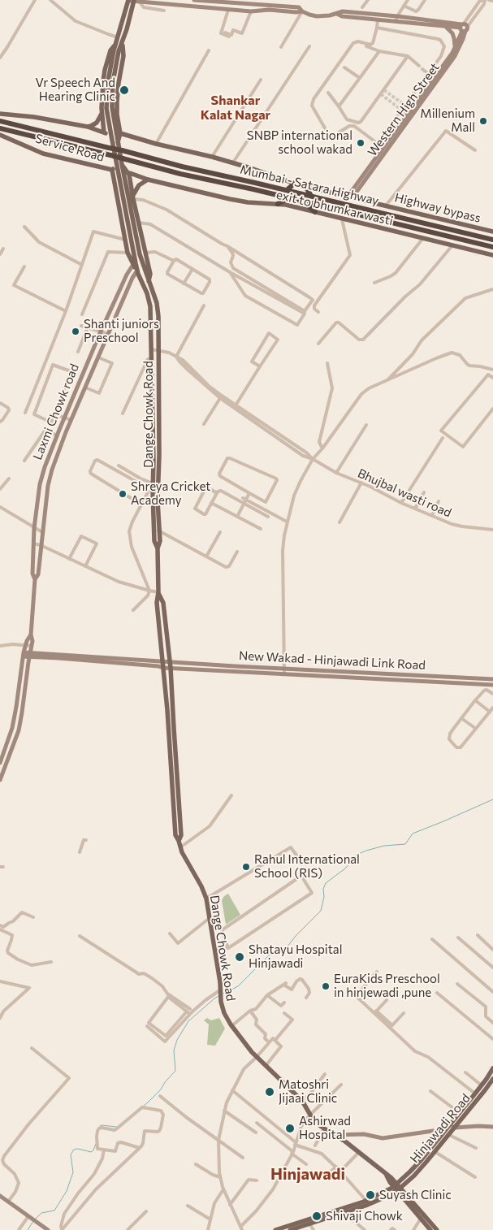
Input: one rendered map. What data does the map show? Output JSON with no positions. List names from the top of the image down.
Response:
{
  "streets": {
    "highway": ["Mumbai - Satara Highway"],
    "main road": [
      "Western High Street",
      "Service Road",
      "exit to bhumkar wasti",
      "Highway bypass",
      "Laxmi Chowk road",
      "Dange Chowk Road",
      "New Wakad - Hinjawadi Link Road",
      "Hinjawadi Road"
    ],
    "street": ["Bhujbal wasti road"]
  },
  "crossings": [
    ["Western High Street", "Highway bypass"],
    ["Laxmi Chowk road", "Dange Chowk Road"],
    ["Laxmi Chowk road", "New Wakad - Hinjawadi Link Road"],
    ["Dange Chowk Road", "Bhujbal wasti road"],
    ["Dange Chowk Road", "New Wakad - Hinjawadi Link Road"],
    ["Dange Chowk Road", "Hinjawadi Road"]
  ],
  "districts": ["Shankar Kalat Nagar", "Hinjawadi"],
  "places": [
    "Vr Speech And Hearing Clinic",
    "Millenium Mall",
    "SNBP international school wakad",
    "Shanti juniors Preschool",
    "Shreya Cricket Academy",
    "Rahul International School (RIS)",
    "Shatayu Hospital Hinjawadi",
    "EuraKids Preschool in hinjewadi ,pune",
    "Matoshri Jijaai Clinic",
    "Ashirwad Hospital",
    "Suyash Clinic",
    "Shivaji Chowk"
  ]
}
